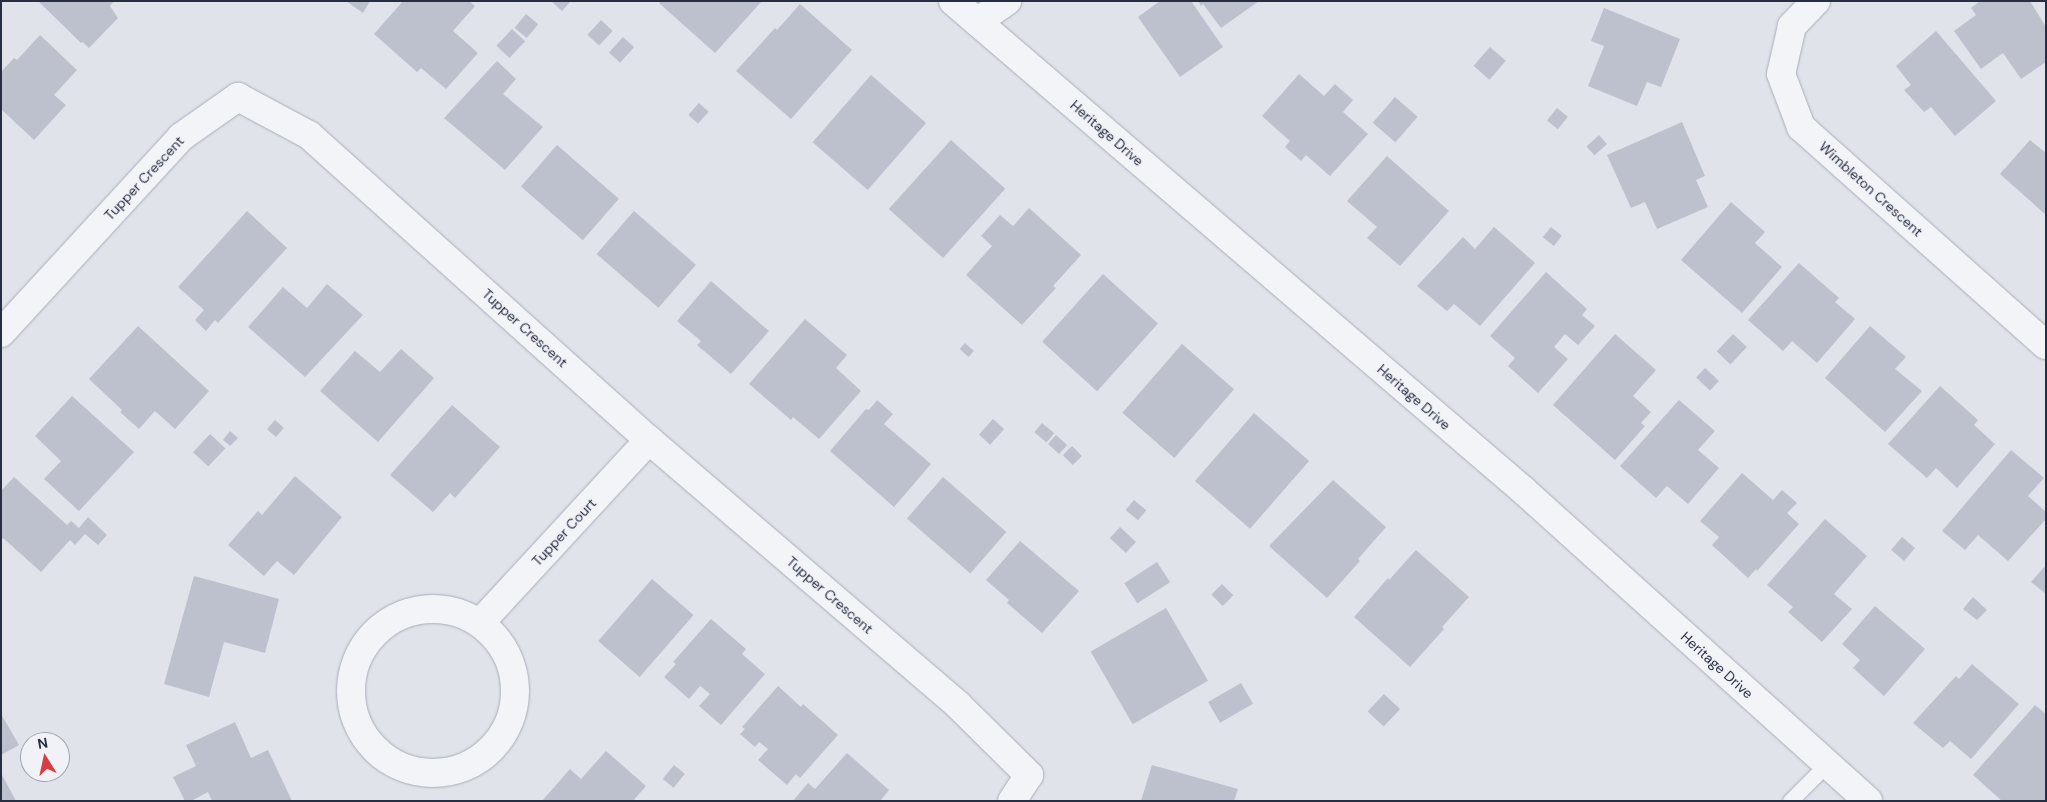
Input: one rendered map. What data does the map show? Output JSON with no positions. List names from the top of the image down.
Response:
{
  "streets": {
    "street": [
      "Heritage Drive",
      "Tupper Crescent",
      "Wimbleton Crescent",
      "Tupper Court"
    ]
  },
  "crossings": [
    ["Tupper Crescent", "Tupper Court"]
  ],
  "north": "top"
}
